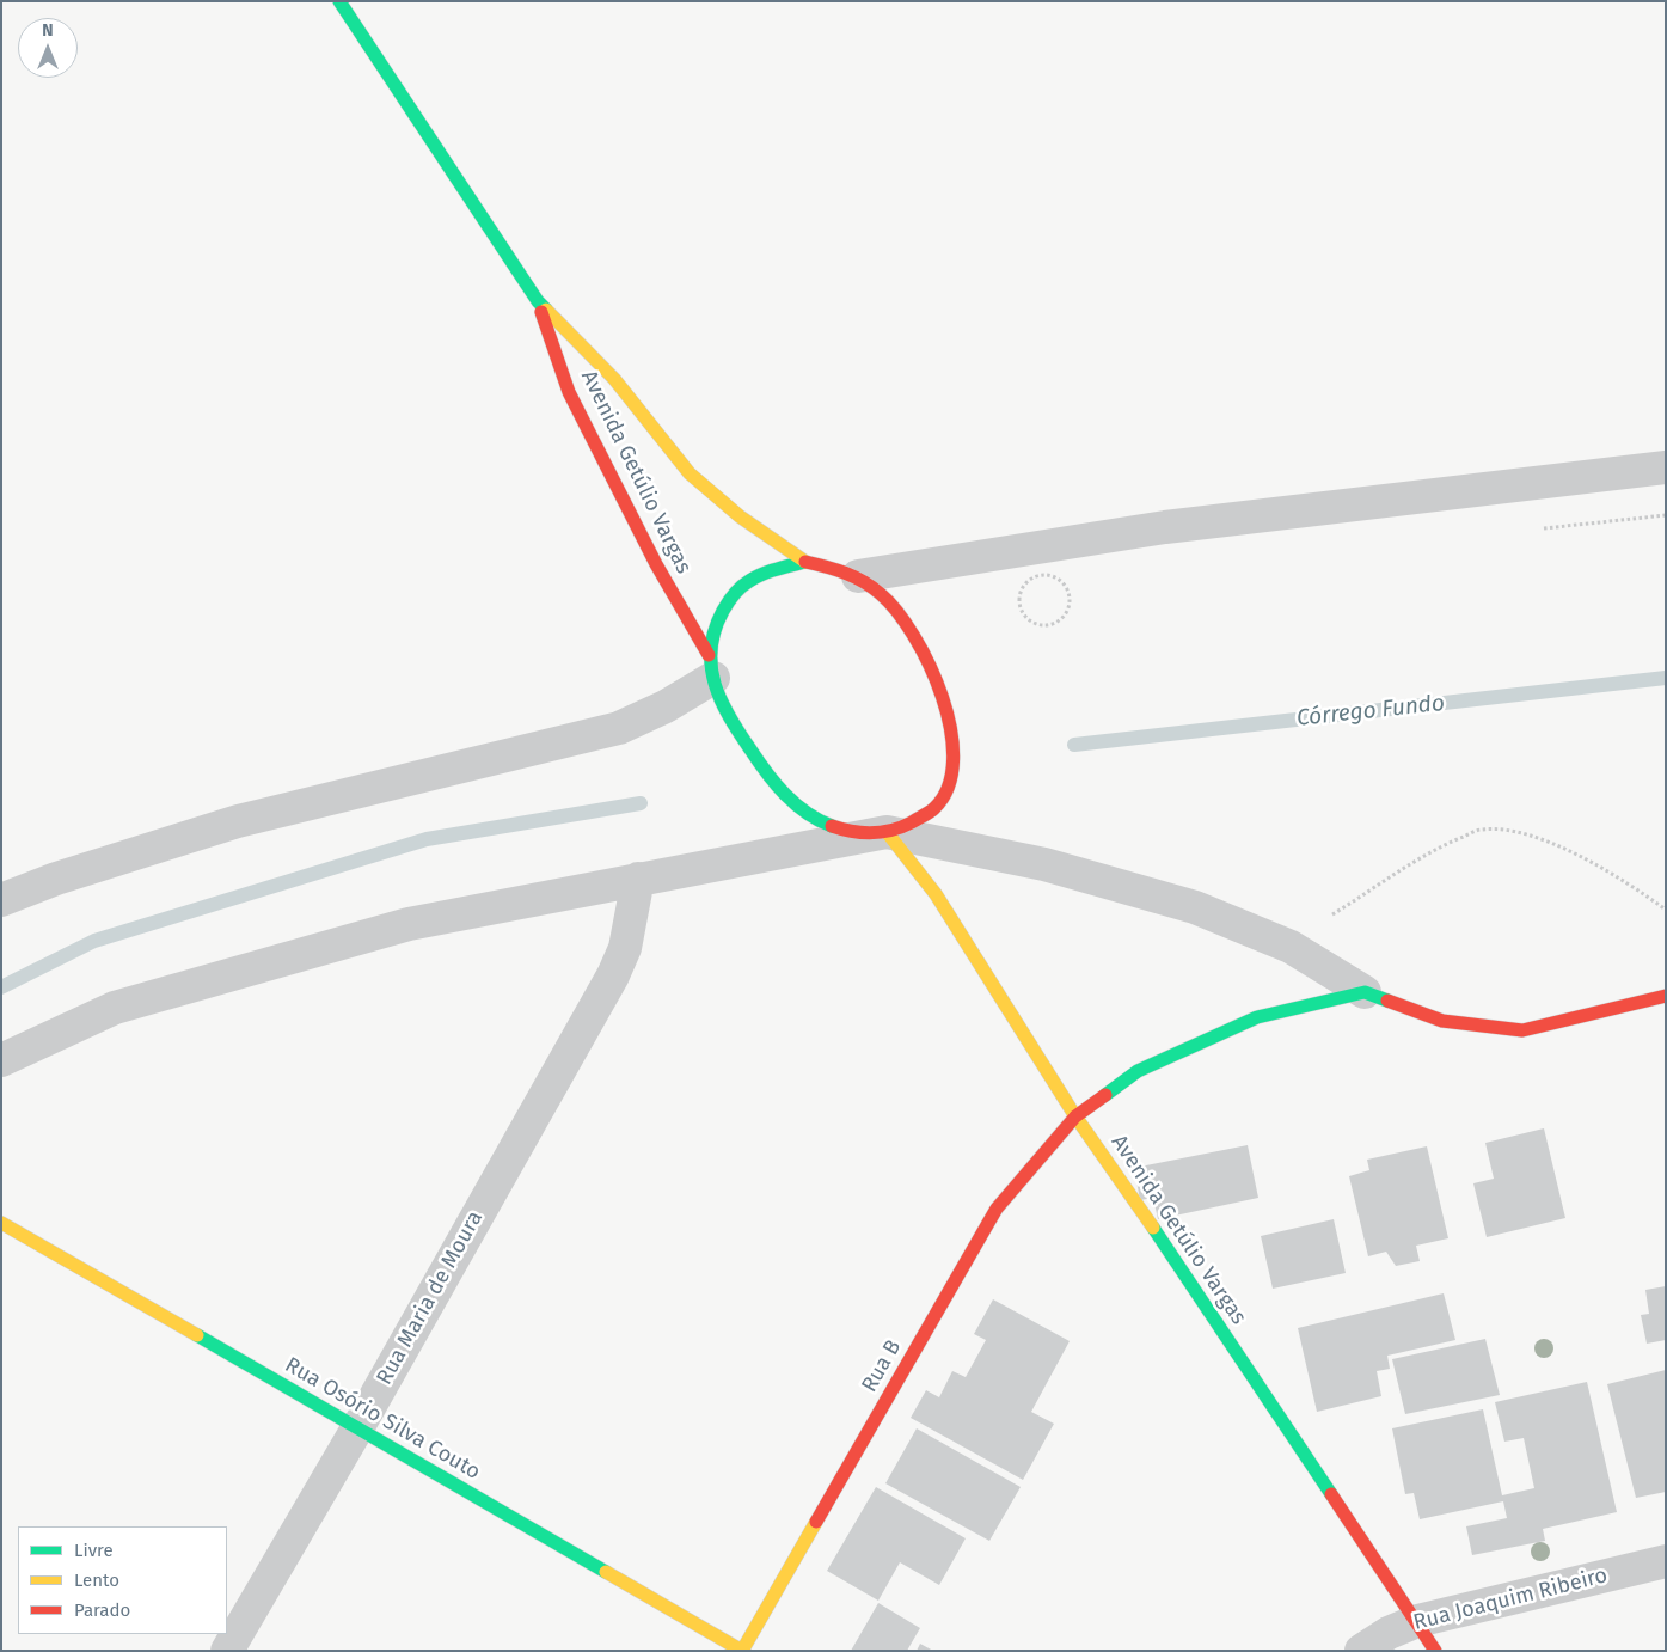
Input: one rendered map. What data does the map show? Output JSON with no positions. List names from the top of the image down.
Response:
{
  "streets": {
    "street": [
      "Avenida Getúlio Vargas",
      "Rua Maria de Moura",
      "Rua B",
      "Rua Osório Silva Couto",
      "Rua Joaquim Ribeiro"
    ]
  },
  "crossings": [
    ["Avenida Getúlio Vargas", "Rua B"],
    ["Avenida Getúlio Vargas", "Rua Joaquim Ribeiro"],
    ["Rua Maria de Moura", "Rua Osório Silva Couto"],
    ["Rua B", "Rua Osório Silva Couto"]
  ],
  "water": ["Córrego Fundo"],
  "legend": ["Livre", "Lento", "Parado"],
  "north": "top"
}
